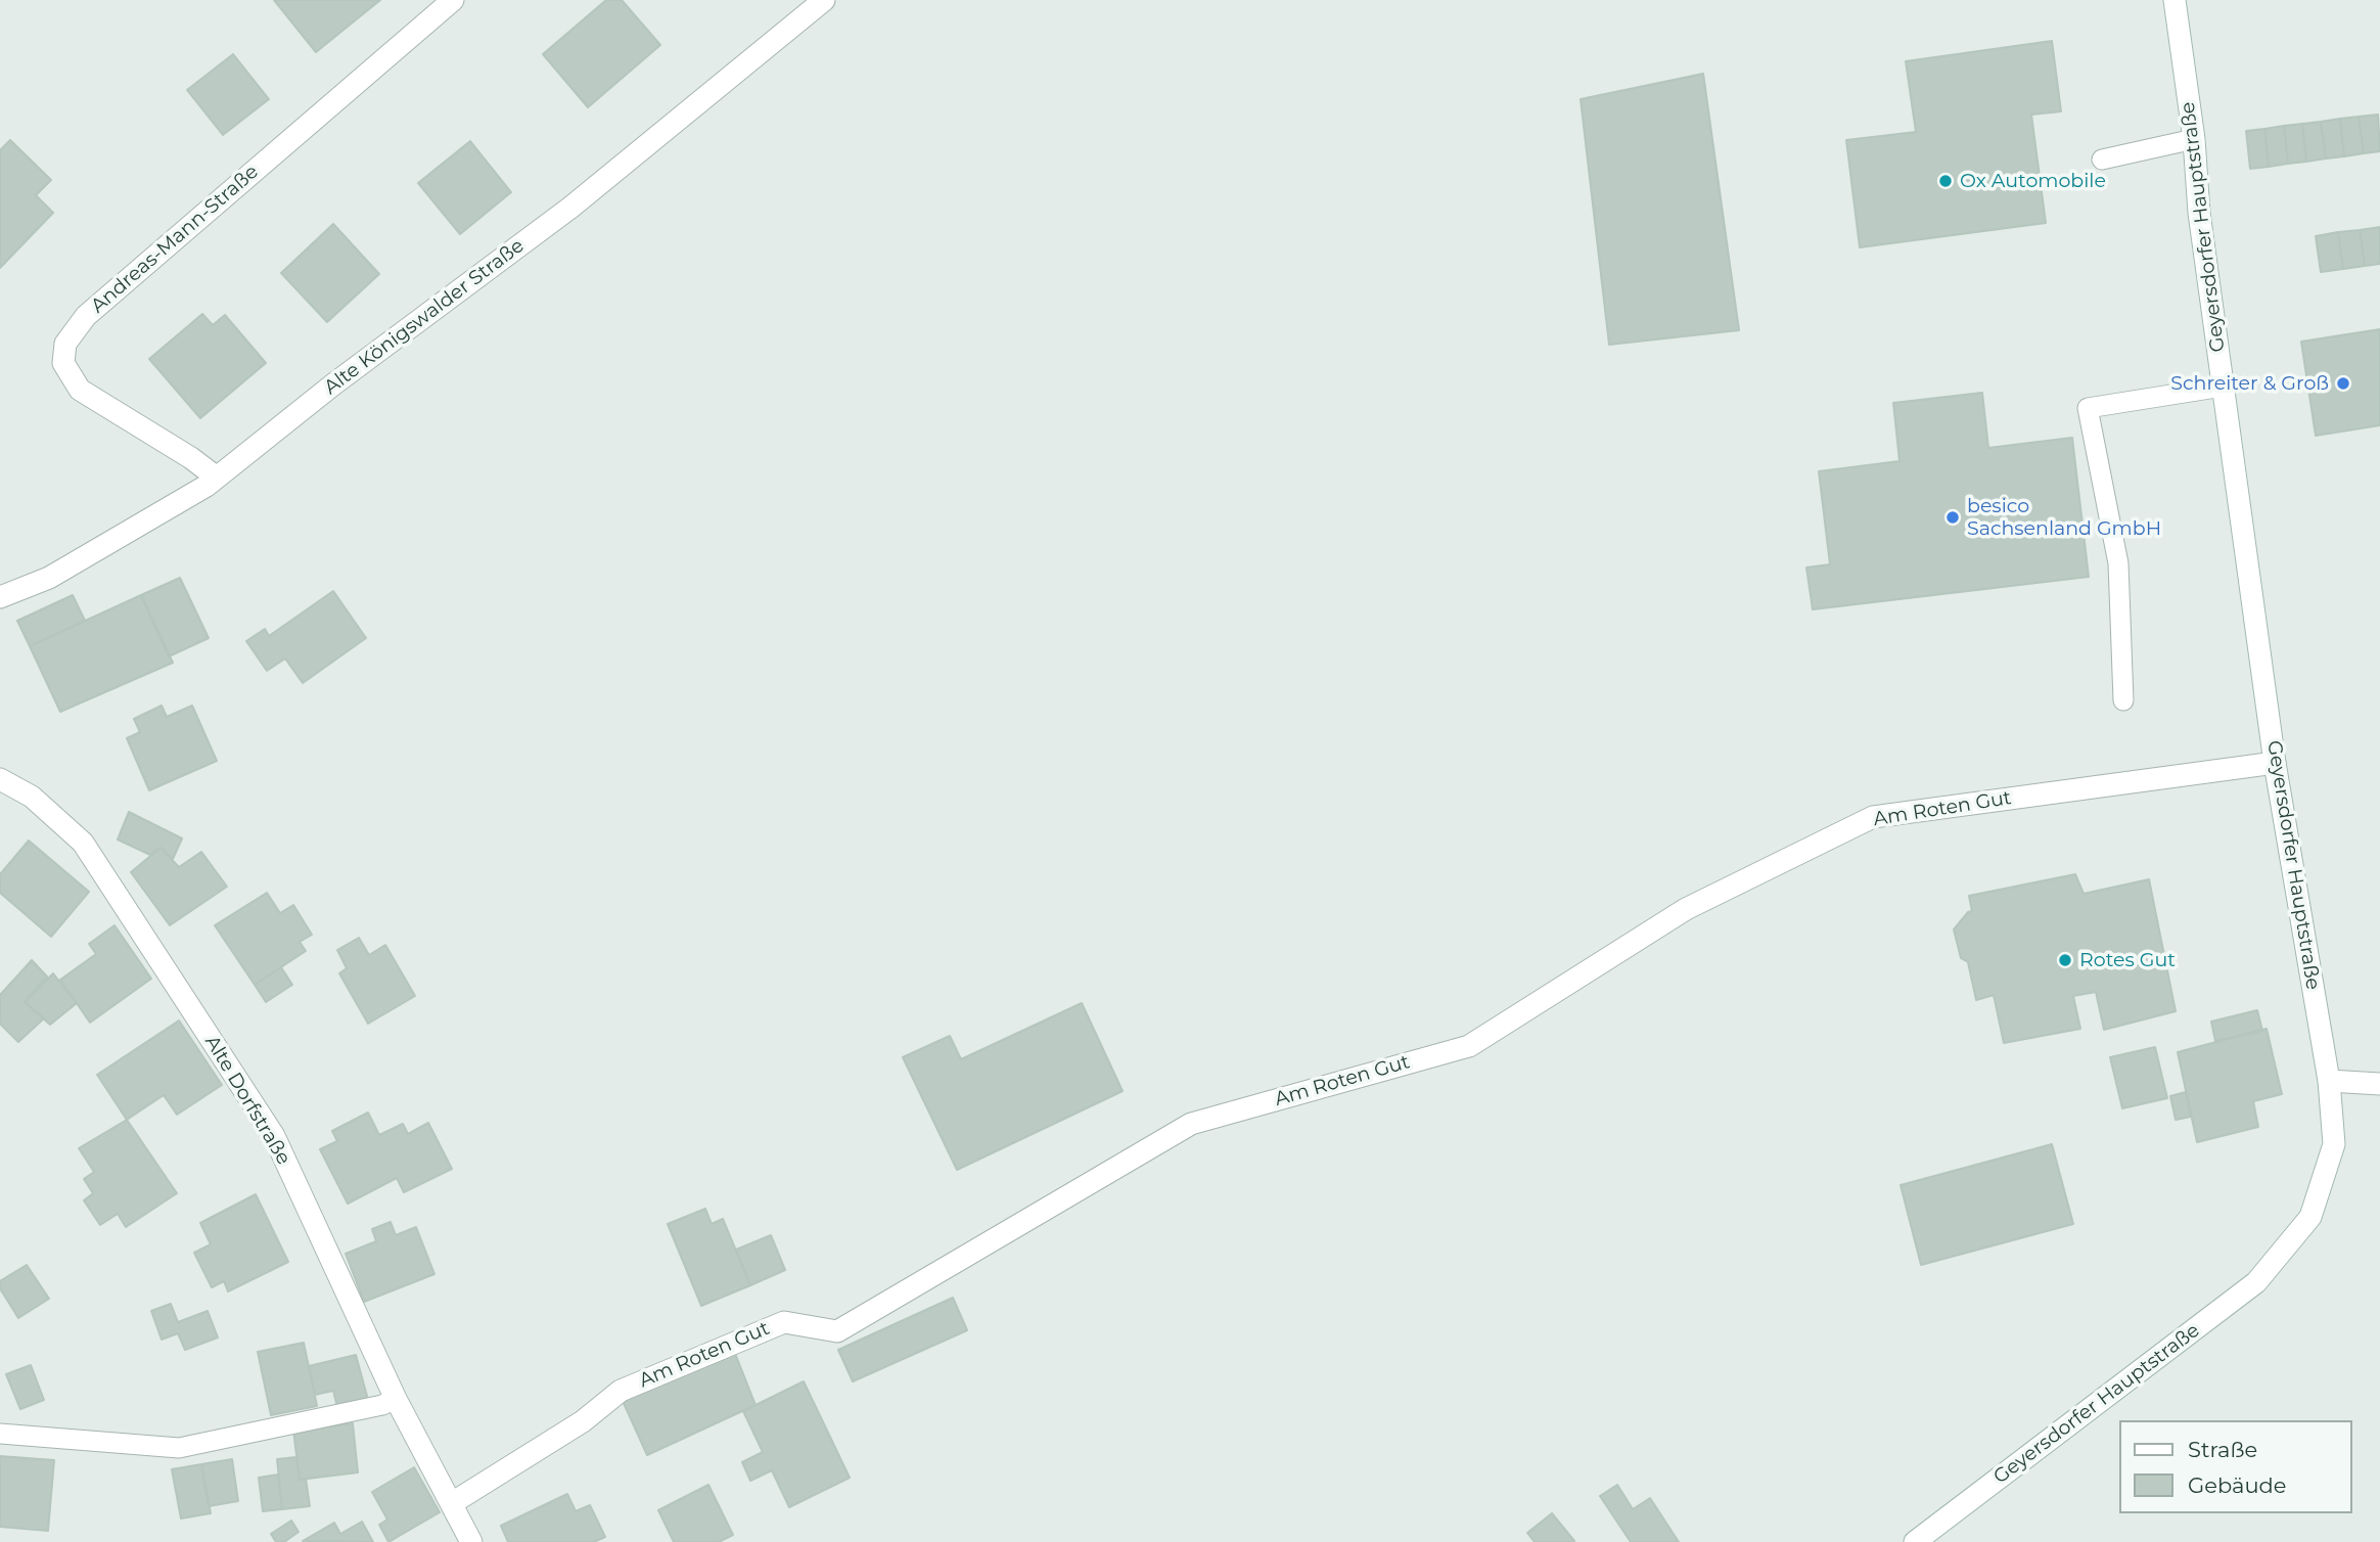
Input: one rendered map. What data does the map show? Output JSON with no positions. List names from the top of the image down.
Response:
{
  "streets": {
    "street": [
      "Geyersdorfer Hauptstraße",
      "Andreas-Mann-Straße",
      "Alte Königswalder Straße",
      "Am Roten Gut",
      "Alte Dorfstraße"
    ]
  },
  "crossings": [
    ["Geyersdorfer Hauptstraße", "Am Roten Gut"],
    ["Andreas-Mann-Straße", "Alte Königswalder Straße"],
    ["Am Roten Gut", "Alte Dorfstraße"]
  ],
  "places": [
    "Ox Automobile",
    "Schreiter & Groß",
    "besico Sachsenland GmbH",
    "Rotes Gut"
  ],
  "legend": ["Straße", "Gebäude"]
}
